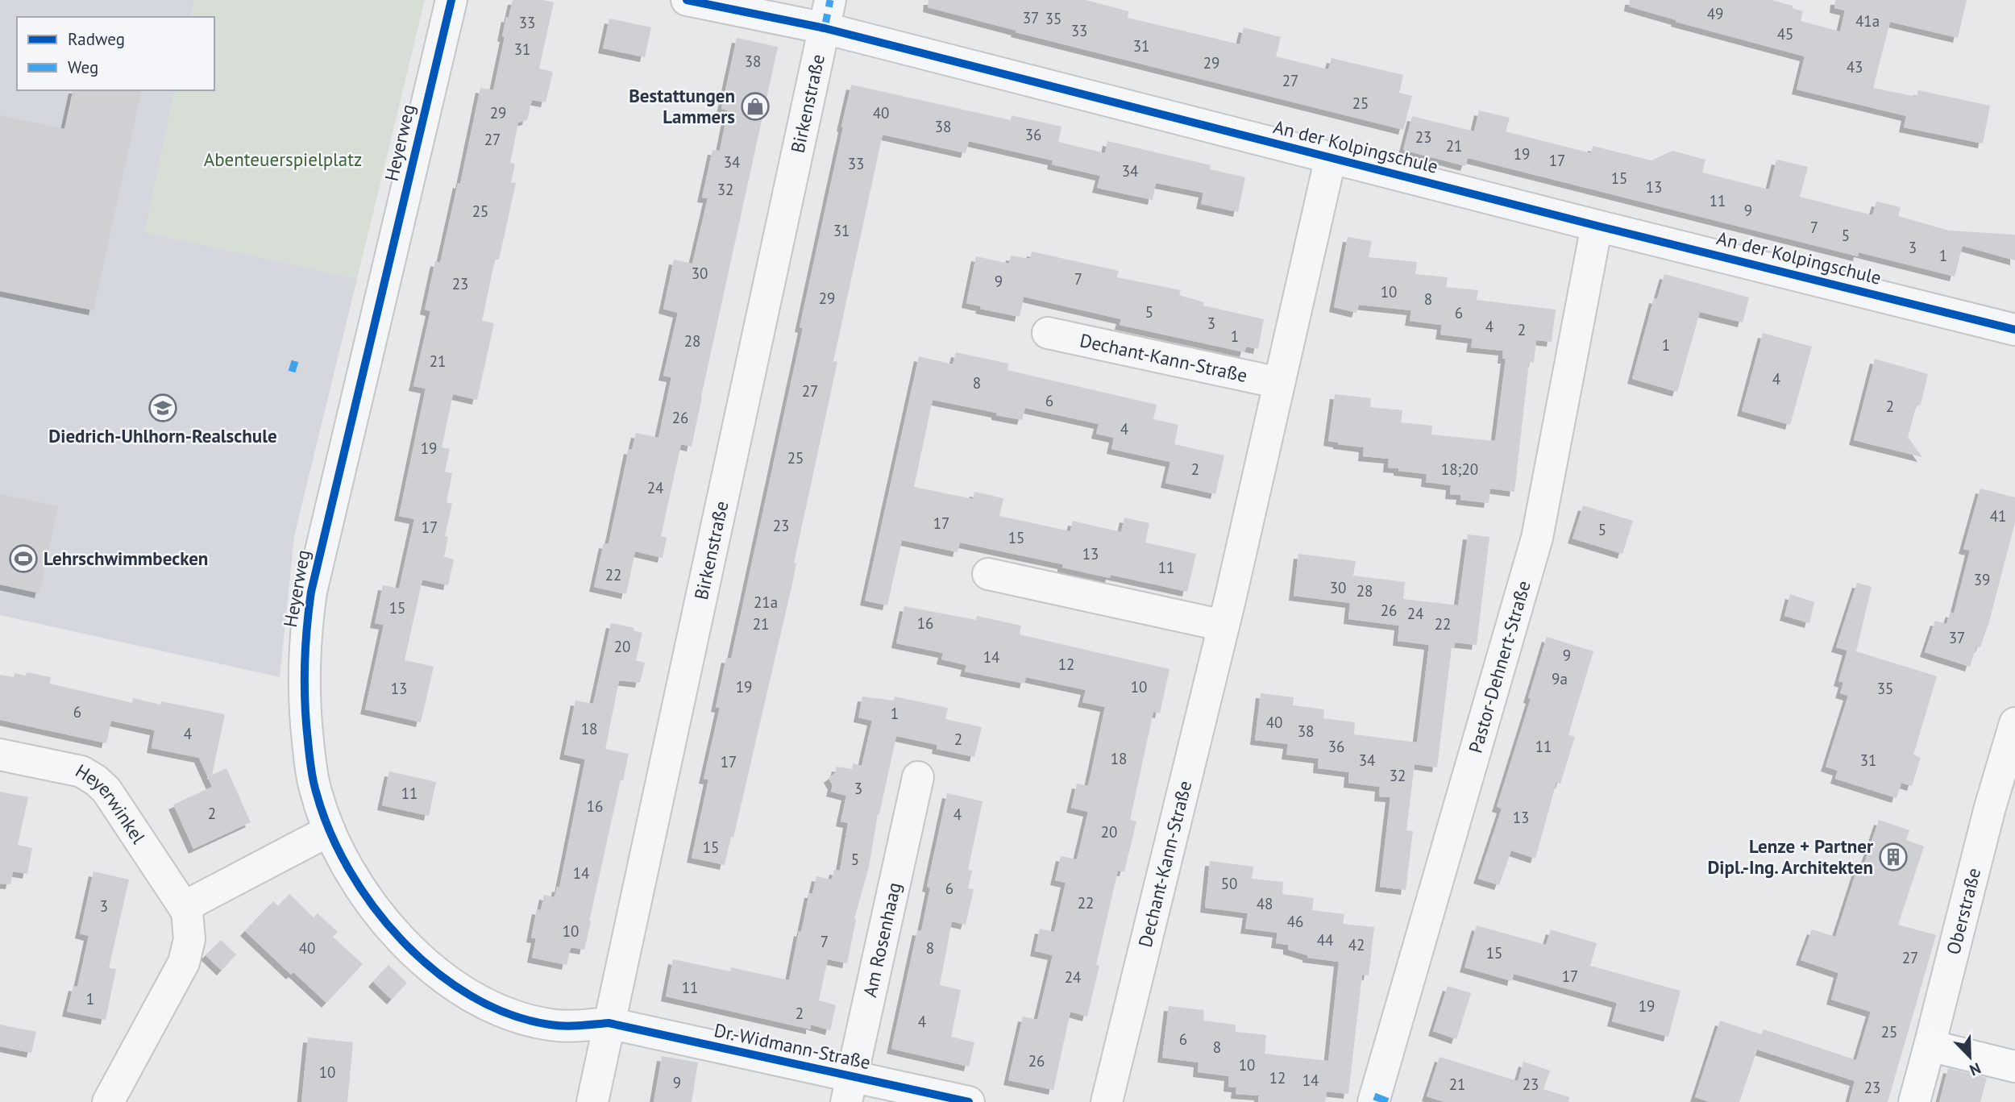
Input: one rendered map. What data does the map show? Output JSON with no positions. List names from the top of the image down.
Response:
{
  "streets": {
    "main road": ["Oberstraße"],
    "street": [
      "Birkenstraße",
      "Heyerweg",
      "An der Kolpingschule",
      "Dechant-Kann-Straße",
      "Pastor-Dehnert-Straße",
      "Heyerwinkel",
      "Am Rosenhaag",
      "Dr.-Widmann-Straße"
    ]
  },
  "crossings": [
    ["Birkenstraße", "Heyerweg"],
    ["Birkenstraße", "An der Kolpingschule"],
    ["Birkenstraße", "Dr.-Widmann-Straße"],
    ["Heyerweg", "Dr.-Widmann-Straße"],
    ["An der Kolpingschule", "Dechant-Kann-Straße"],
    ["An der Kolpingschule", "Pastor-Dehnert-Straße"],
    ["Am Rosenhaag", "Dr.-Widmann-Straße"]
  ],
  "parks": ["Abenteuerspielplatz"],
  "places": {
    "shop": ["Bestattungen Lammers"],
    "school or university": ["Diedrich-Uhlhorn-Realschule"],
    "sports": ["Lehrschwimmbecken"],
    "building": ["Lenze + Partner Dipl.-Ing. Architekten"]
  },
  "house_numbers": [
    "49",
    "37",
    "35",
    "41a",
    "33",
    "33",
    "45",
    "31",
    "31",
    "38",
    "29",
    "43",
    "27",
    "25",
    "29",
    "40",
    "38",
    "36",
    "23",
    "27",
    "21",
    "19",
    "17",
    "34",
    "33",
    "34",
    "15",
    "13",
    "32",
    "11",
    "9",
    "25",
    "7",
    "31",
    "5",
    "3",
    "1",
    "30",
    "7",
    "9",
    "23",
    "10",
    "29",
    "8",
    "5",
    "6",
    "3",
    "4",
    "2",
    "1",
    "28",
    "1",
    "21",
    "4",
    "8",
    "27",
    "6",
    "2",
    "26",
    "4",
    "19",
    "25",
    "2",
    "18;20",
    "24",
    "41",
    "17",
    "23",
    "17",
    "5",
    "15",
    "13",
    "11",
    "22",
    "39",
    "30",
    "28",
    "21a",
    "15",
    "26",
    "24",
    "16",
    "21",
    "22",
    "37",
    "20",
    "9",
    "14",
    "12",
    "9a",
    "19",
    "10",
    "13",
    "35",
    "6",
    "1",
    "40",
    "18",
    "38",
    "4",
    "2",
    "36",
    "11",
    "18",
    "34",
    "31",
    "17",
    "32",
    "3",
    "11",
    "16",
    "2",
    "4",
    "13",
    "20",
    "15",
    "5",
    "14",
    "50",
    "6",
    "22",
    "48",
    "3",
    "46",
    "10",
    "44",
    "7",
    "42",
    "40",
    "8",
    "15",
    "27",
    "17",
    "24",
    "11",
    "1",
    "19",
    "2",
    "4",
    "25",
    "6",
    "8",
    "26",
    "10",
    "10",
    "12",
    "14",
    "9",
    "21",
    "23",
    "23"
  ],
  "legend": ["Radweg", "Weg"],
  "north": "bottom right"
}
